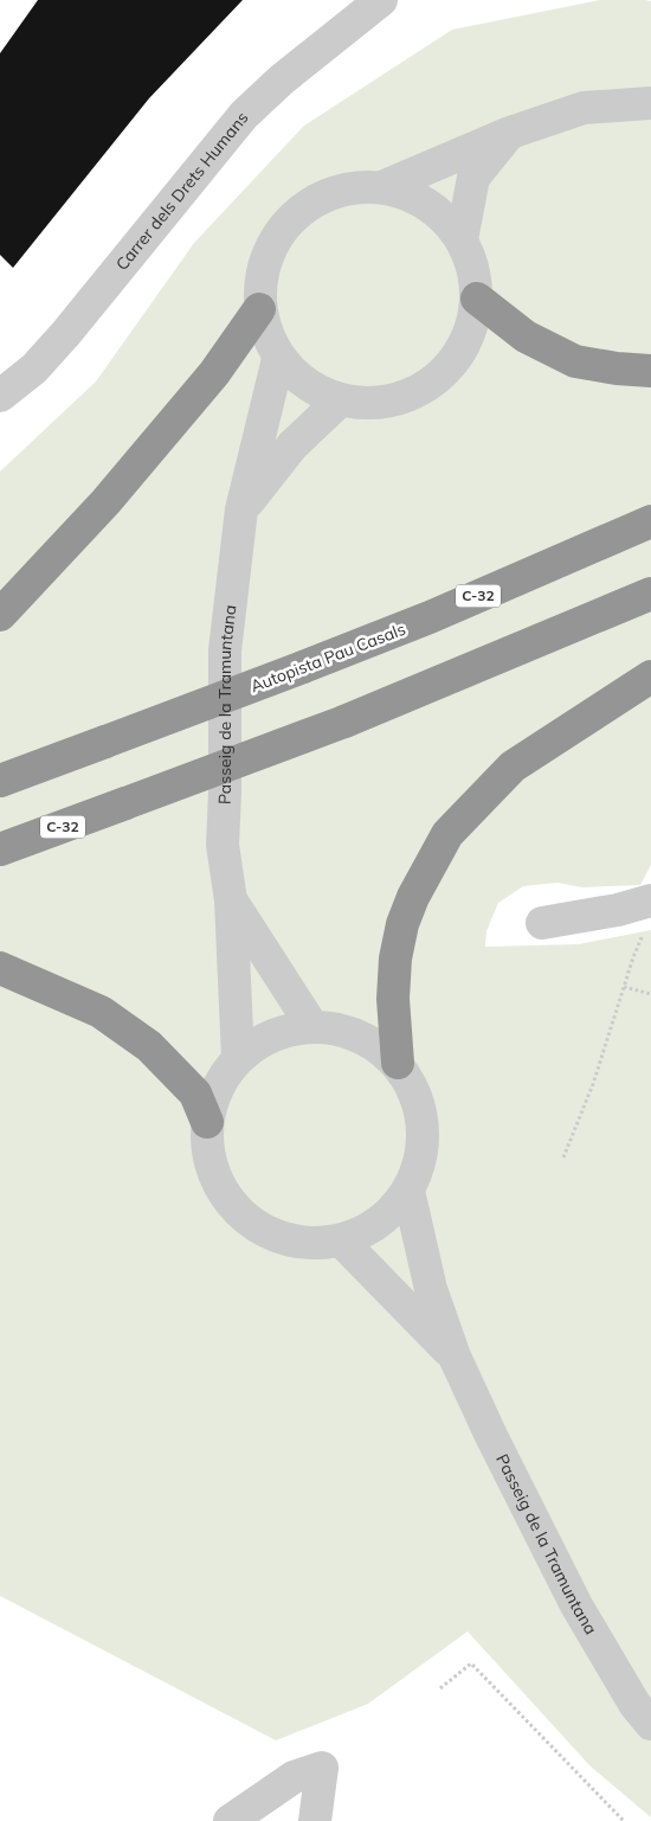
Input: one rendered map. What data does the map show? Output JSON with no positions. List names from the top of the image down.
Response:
{
  "streets": {
    "highway": ["C-32", "Autopista Pau Casals"],
    "street": ["Carrer dels Drets Humans", "Passeig de la Tramuntana"]
  }
}
